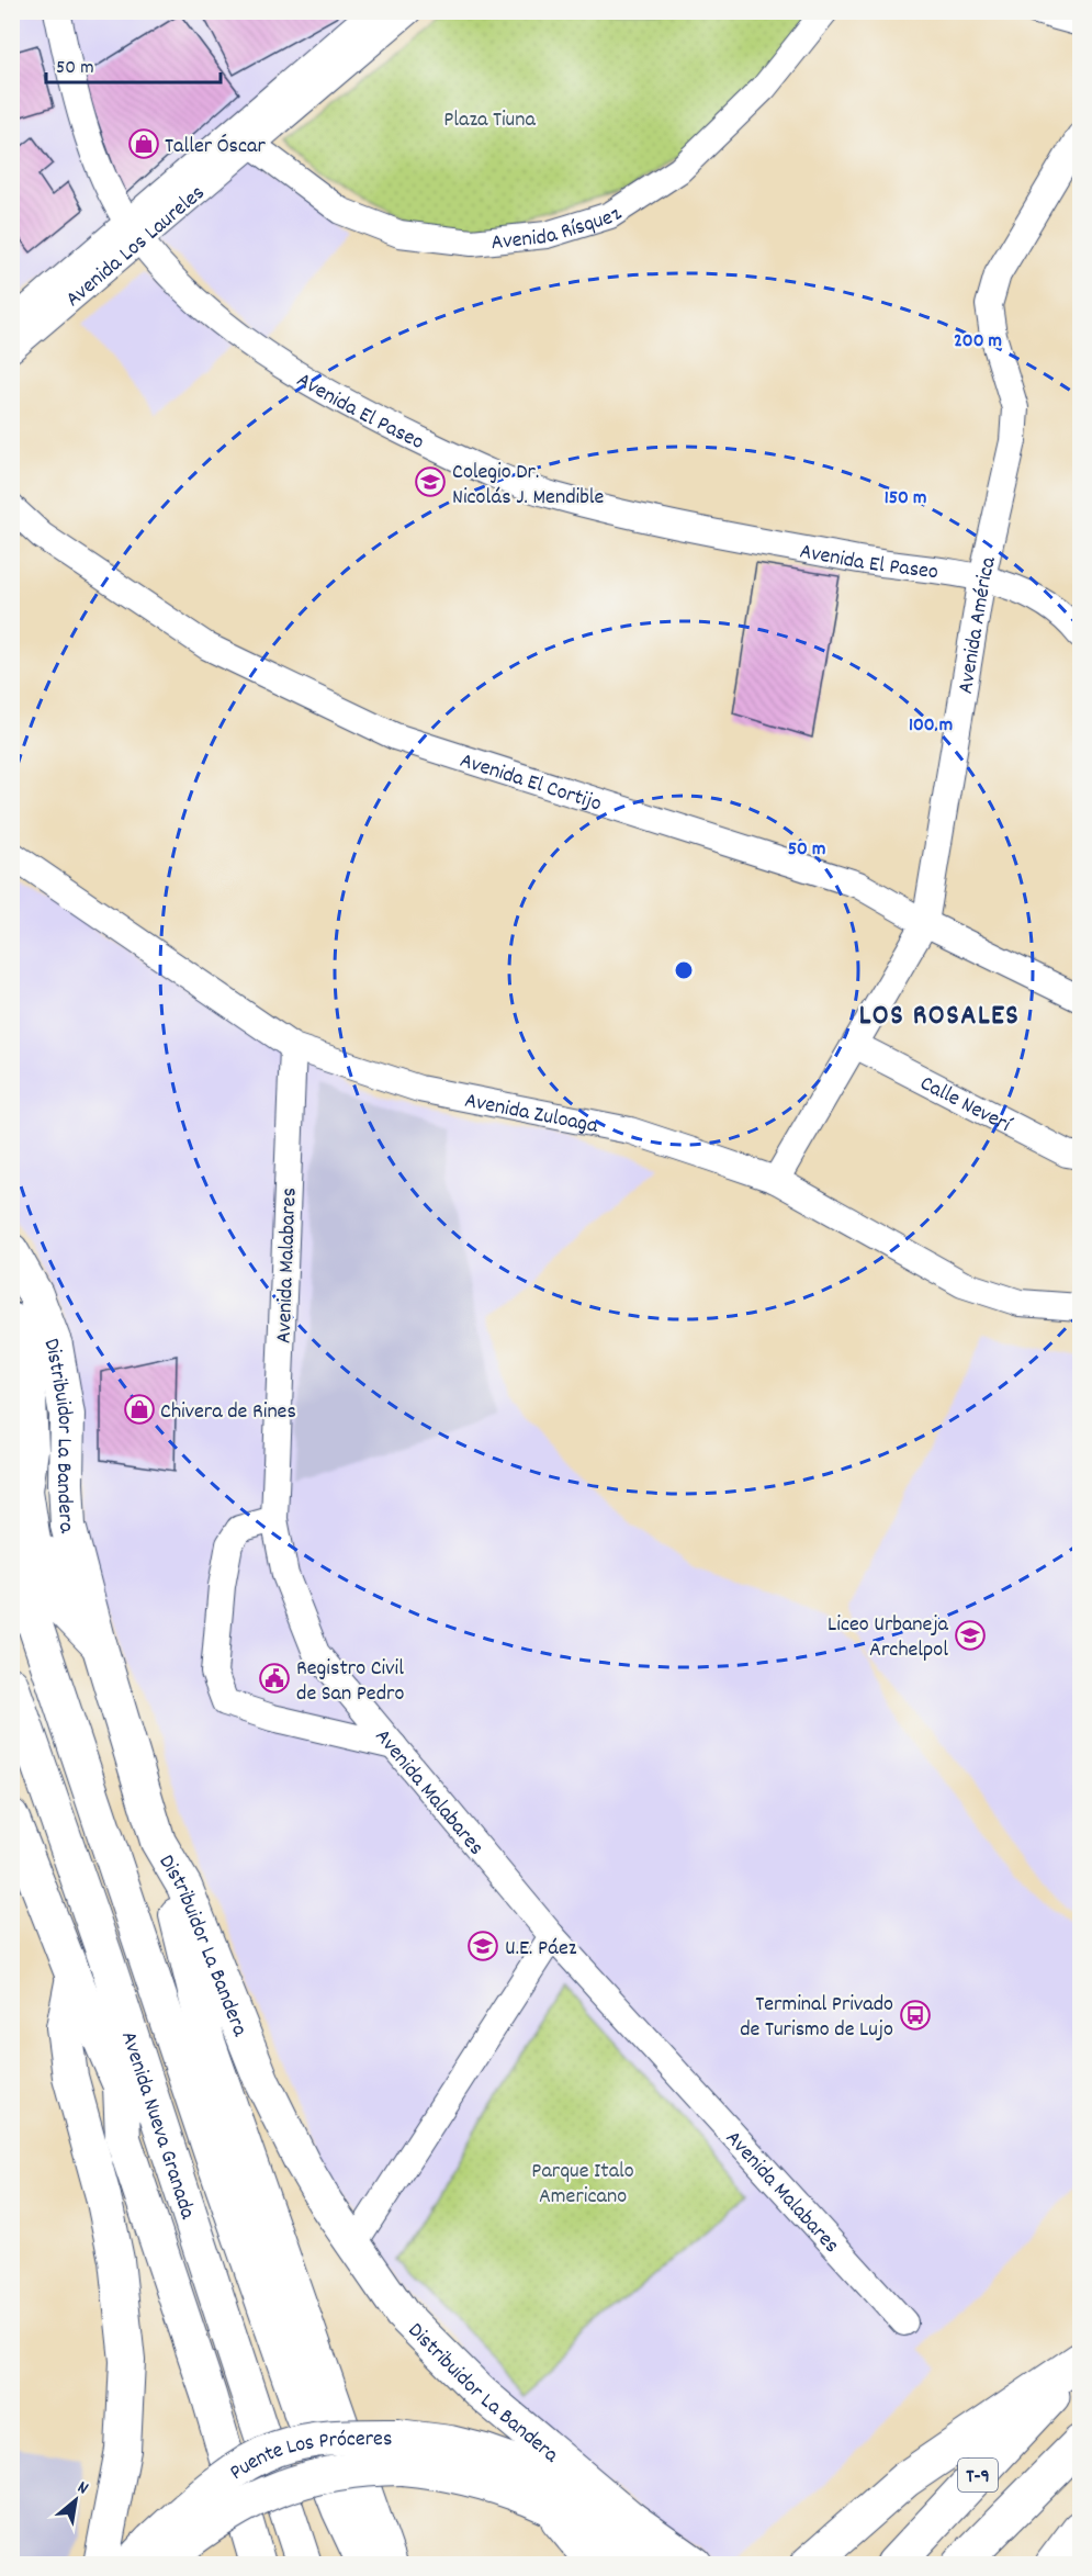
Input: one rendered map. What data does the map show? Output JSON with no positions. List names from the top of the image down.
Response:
{
  "streets": {
    "highway": ["T-9"],
    "main road": ["Distribuidor La Bandera", "Avenida Nueva Granada", "Puente Los Próceres"],
    "street": [
      "Avenida Rísquez",
      "Avenida Los Laureles",
      "Avenida El Paseo",
      "Avenida América",
      "Avenida El Cortijo",
      "Calle Neverí",
      "Avenida Zuloaga",
      "Avenida Malabares"
    ]
  },
  "crossings": [
    ["Avenida Rísquez", "Avenida Los Laureles"],
    ["Avenida Los Laureles", "Avenida El Paseo"],
    ["Avenida El Paseo", "Avenida América"],
    ["Avenida América", "Avenida El Cortijo"],
    ["Avenida América", "Calle Neverí"],
    ["Avenida América", "Avenida Zuloaga"],
    ["Avenida Zuloaga", "Avenida Malabares"],
    ["Distribuidor La Bandera", "Puente Los Próceres"]
  ],
  "districts": ["LOS ROSALES"],
  "parks": ["Plaza Tiuna", "Parque Italo Americano"],
  "places": {
    "shop": ["Taller Óscar", "Chivera de Rines"],
    "school or university": ["Colegio Dr. Nicolás J. Mendible", "Liceo Urbaneja Archelpol", "U.E. Páez"],
    "public building": ["Registro Civil de San Pedro"],
    "bus stop": ["Terminal Privado de Turismo de Lujo"]
  },
  "scale_bar": "50 m",
  "north": "top right",
  "rings": [
    "200 m",
    "150 m",
    "100 m",
    "50 m"
  ]
}
